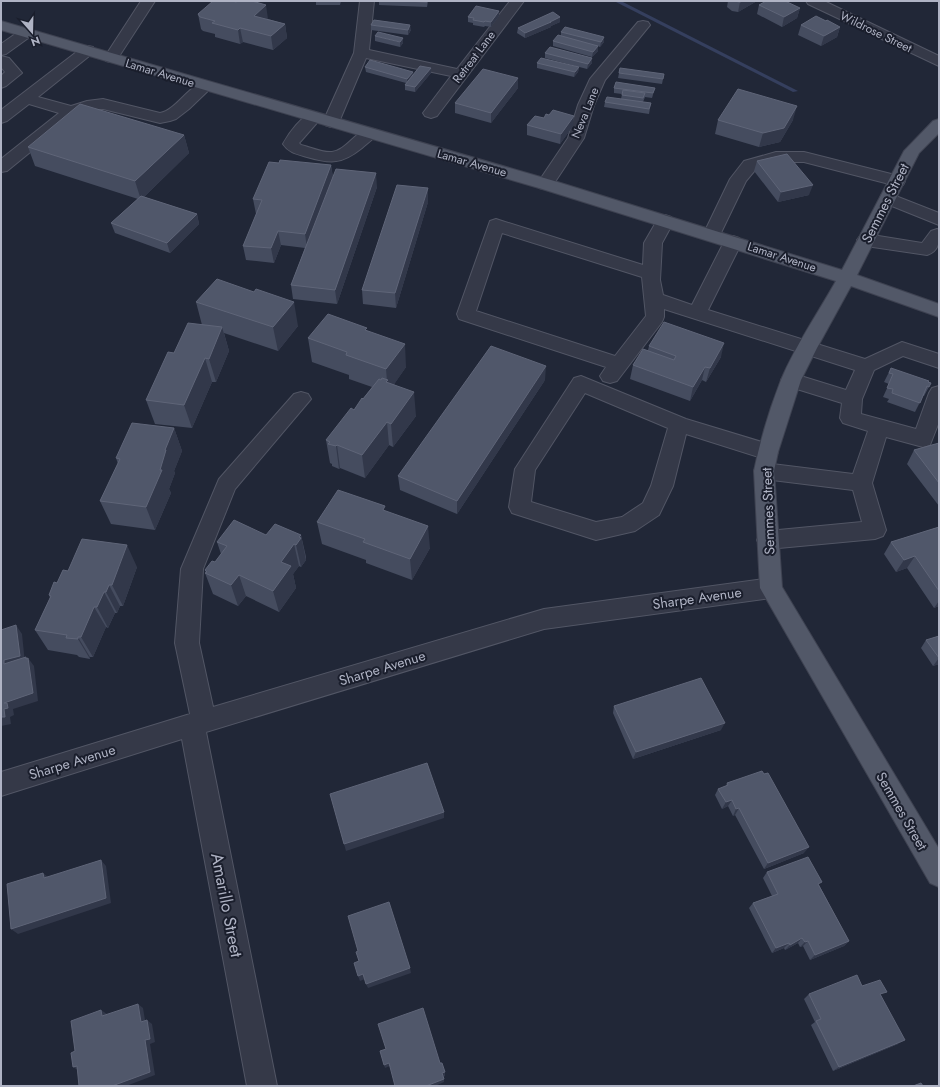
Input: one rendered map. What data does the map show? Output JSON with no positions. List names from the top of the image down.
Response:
{
  "streets": {
    "main road": ["Lamar Avenue", "Semmes Street"],
    "street": [
      "Wildrose Street",
      "Retreat Lane",
      "Neva Lane",
      "Sharpe Avenue",
      "Amarillo Street"
    ]
  },
  "crossings": [
    ["Lamar Avenue", "Neva Lane"],
    ["Lamar Avenue", "Semmes Street"],
    ["Semmes Street", "Sharpe Avenue"],
    ["Sharpe Avenue", "Amarillo Street"]
  ],
  "north": "bottom"
}
